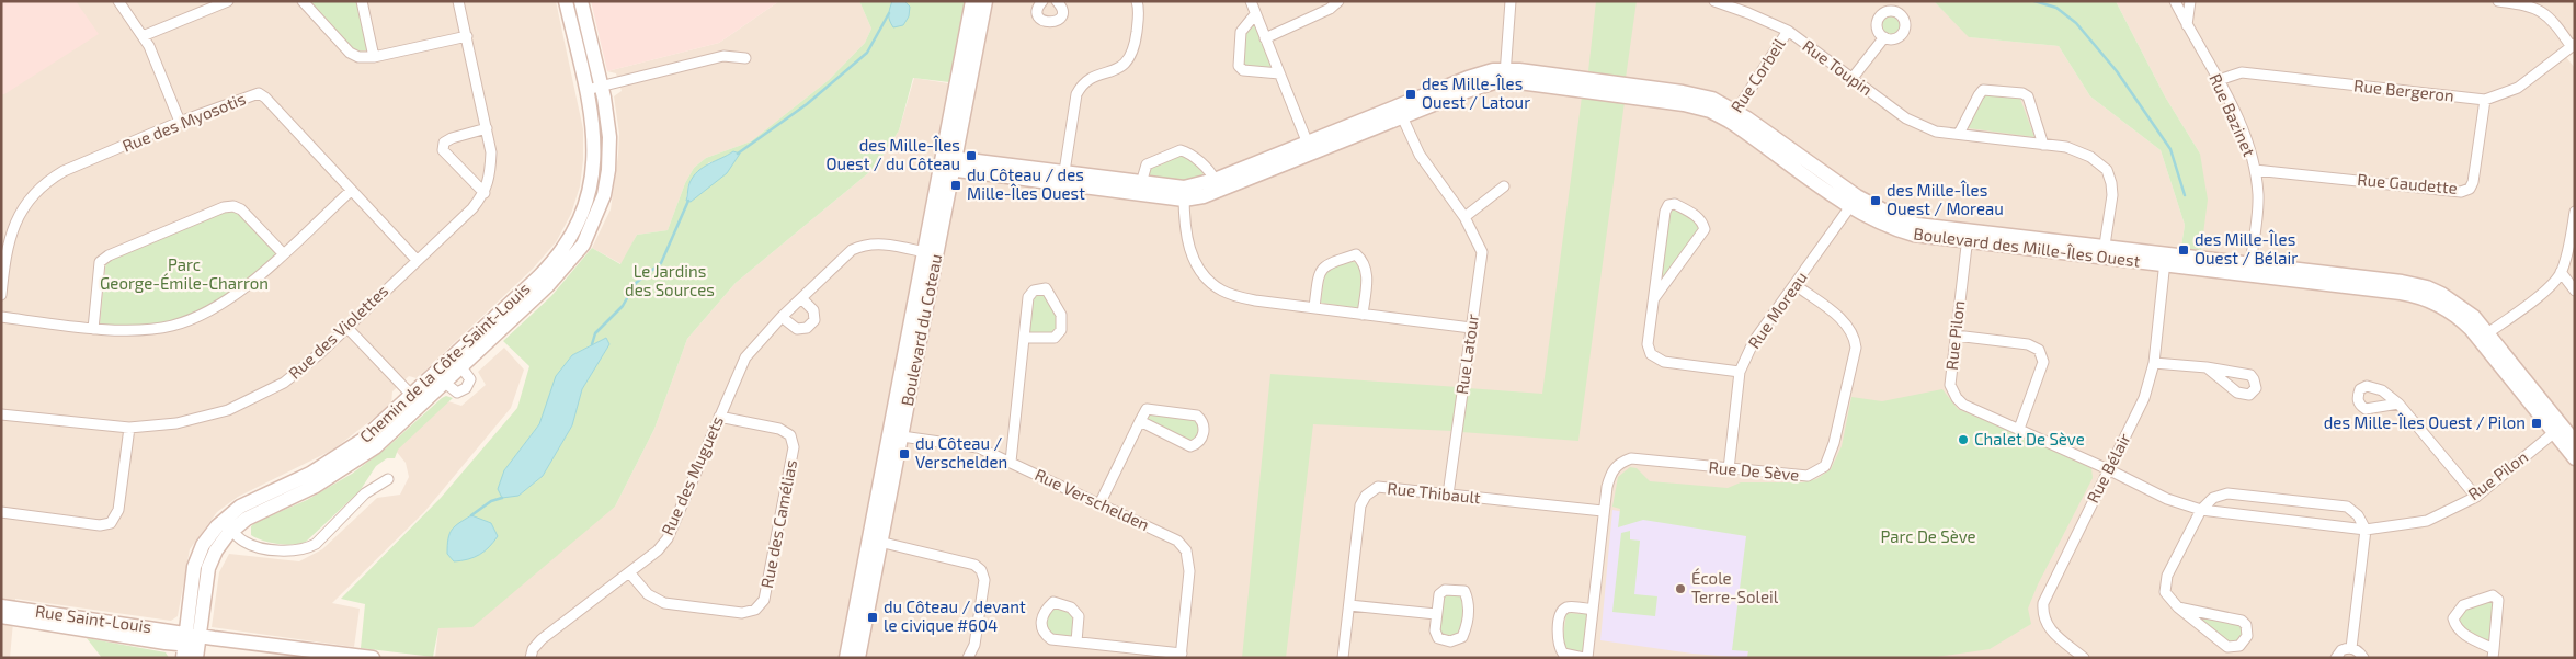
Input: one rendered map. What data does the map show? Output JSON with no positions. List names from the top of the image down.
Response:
{
  "streets": {
    "street": [
      "Rue Toupin",
      "Rue Corbeil",
      "Rue Bergeron",
      "Rue Bazinet",
      "Rue des Myosotis",
      "Rue Gaudette",
      "Boulevard des Mille-Îles Ouest",
      "Rue Moreau",
      "Boulevard du Coteau",
      "Rue des Violettes",
      "Rue Pilon",
      "Rue Latour",
      "Chemin de la Côte-Saint-Louis",
      "Rue Bélair",
      "Rue De Sève",
      "Rue des Muguets",
      "Rue Thibault",
      "Rue Verschelden",
      "Rue des Camélias",
      "Rue Saint-Louis"
    ]
  },
  "crossings": [
    ["Rue Toupin", "Rue Corbeil"],
    ["Rue Toupin", "Boulevard des Mille-Îles Ouest"],
    ["Rue Corbeil", "Boulevard des Mille-Îles Ouest"],
    ["Rue Bergeron", "Rue Bazinet"],
    ["Rue Bergeron", "Rue Gaudette"],
    ["Rue Bazinet", "Rue Gaudette"],
    ["Rue Bazinet", "Boulevard des Mille-Îles Ouest"],
    ["Rue des Myosotis", "Rue des Violettes"],
    ["Boulevard des Mille-Îles Ouest", "Rue Moreau"],
    ["Boulevard des Mille-Îles Ouest", "Boulevard du Coteau"],
    ["Boulevard des Mille-Îles Ouest", "Rue Pilon"],
    ["Boulevard des Mille-Îles Ouest", "Rue Latour"],
    ["Boulevard des Mille-Îles Ouest", "Rue Bélair"],
    ["Rue Moreau", "Rue De Sève"],
    ["Boulevard du Coteau", "Rue des Muguets"],
    ["Boulevard du Coteau", "Rue Verschelden"],
    ["Rue Pilon", "Rue Bélair"],
    ["Rue Latour", "Rue Thibault"],
    ["Chemin de la Côte-Saint-Louis", "Rue Saint-Louis"],
    ["Rue De Sève", "Rue Thibault"],
    ["Rue des Muguets", "Rue des Camélias"]
  ],
  "parks": ["Parc George-Émile-Charron", "Le Jardins des Sources", "Parc De Sève"],
  "places": {
    "transit": [
      "des Mille-Îles Ouest / Latour",
      "des Mille-Îles Ouest / du Côteau",
      "du Côteau / des Mille-Îles Ouest",
      "des Mille-Îles Ouest / Moreau",
      "des Mille-Îles Ouest / Bélair",
      "des Mille-Îles Ouest / Pilon",
      "du Côteau / Verschelden",
      "du Côteau / devant le civique #604"
    ],
    "other": ["Chalet De Sève", "École Terre-Soleil"]
  }
}
